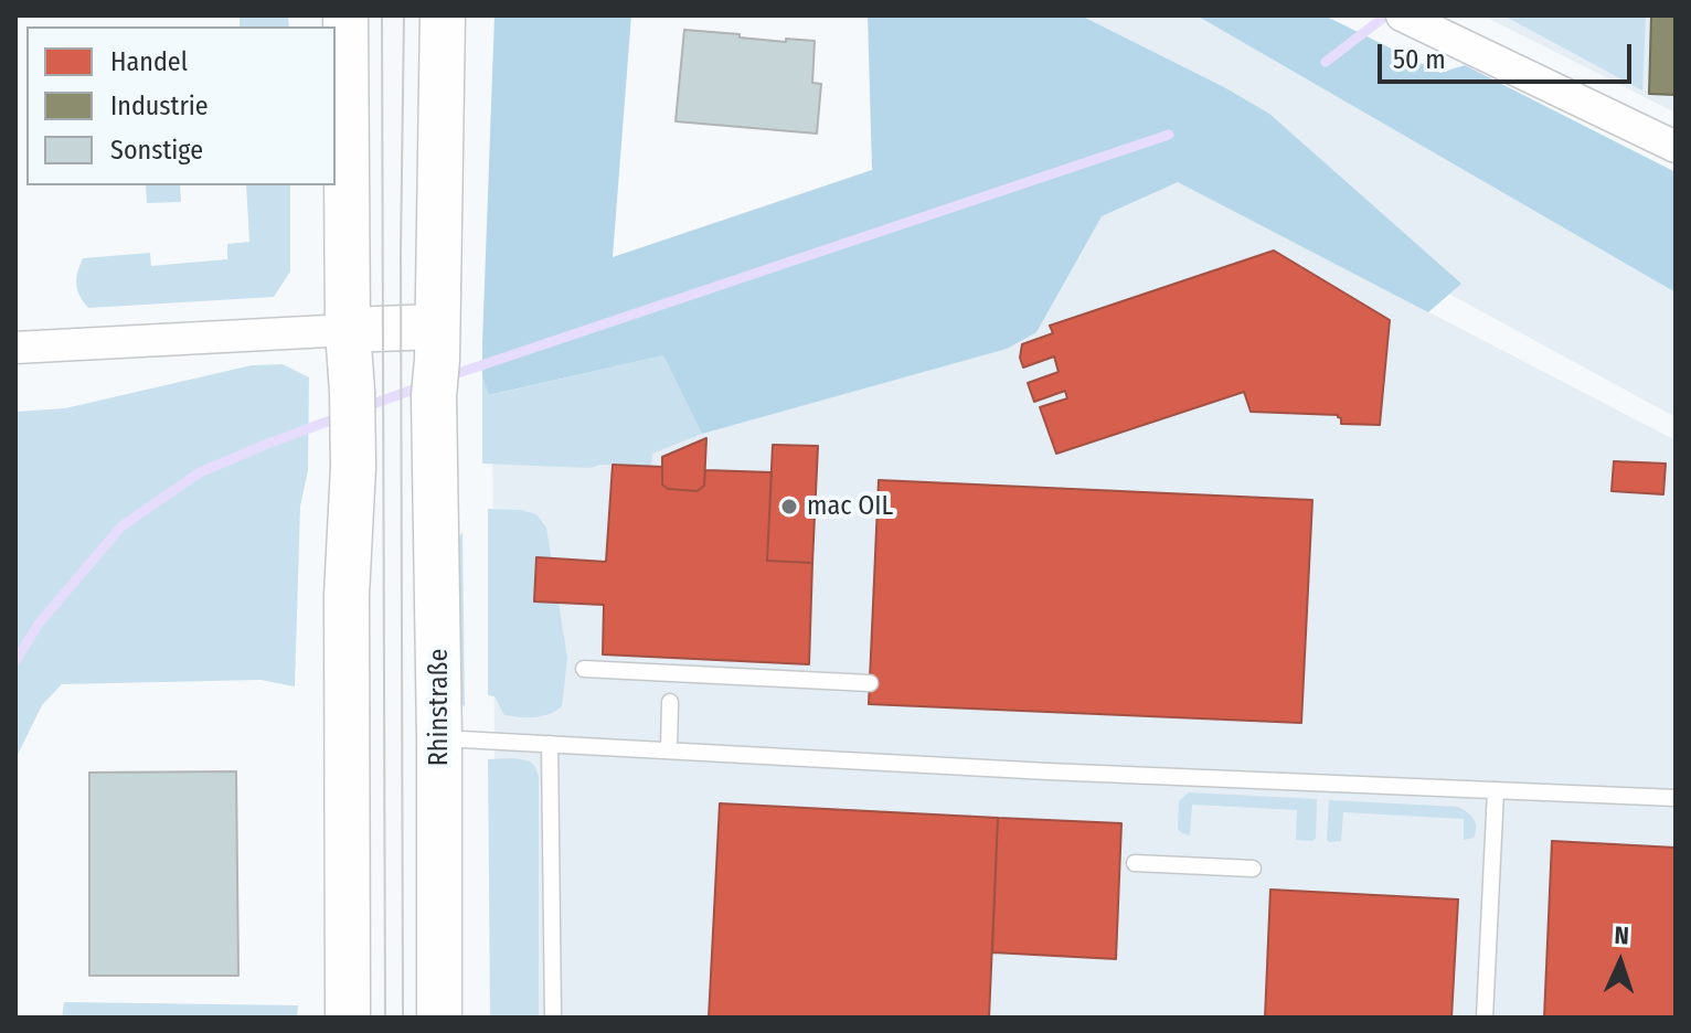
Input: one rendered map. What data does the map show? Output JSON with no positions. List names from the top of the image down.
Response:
{
  "streets": {
    "main road": ["Rhinstraße"]
  },
  "places": ["mac OIL"],
  "legend": ["Handel", "Industrie", "Sonstige"],
  "scale_bar": "50 m",
  "north": "top"
}
